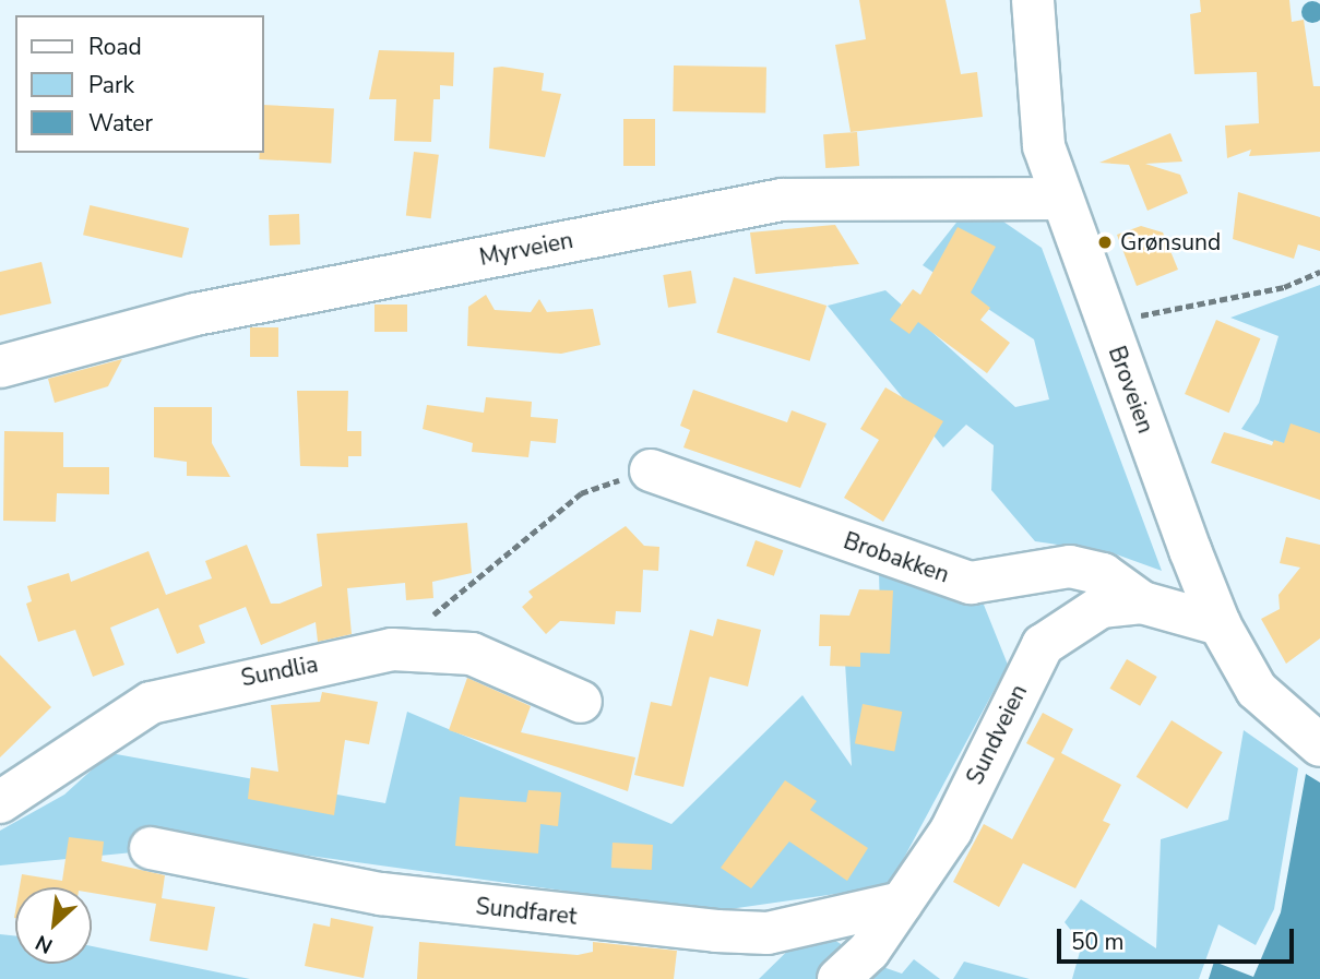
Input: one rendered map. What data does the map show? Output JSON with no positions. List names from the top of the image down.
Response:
{
  "streets": {
    "street": [
      "Myrveien",
      "Broveien",
      "Brobakken",
      "Sundlia",
      "Sundveien",
      "Sundfaret"
    ]
  },
  "crossings": [
    ["Myrveien", "Broveien"],
    ["Broveien", "Sundveien"],
    ["Brobakken", "Sundveien"],
    ["Sundveien", "Sundfaret"]
  ],
  "places": ["Grønsund"],
  "legend": ["Road", "Park", "Water"],
  "scale_bar": "50 m",
  "north": "bottom left"
}
